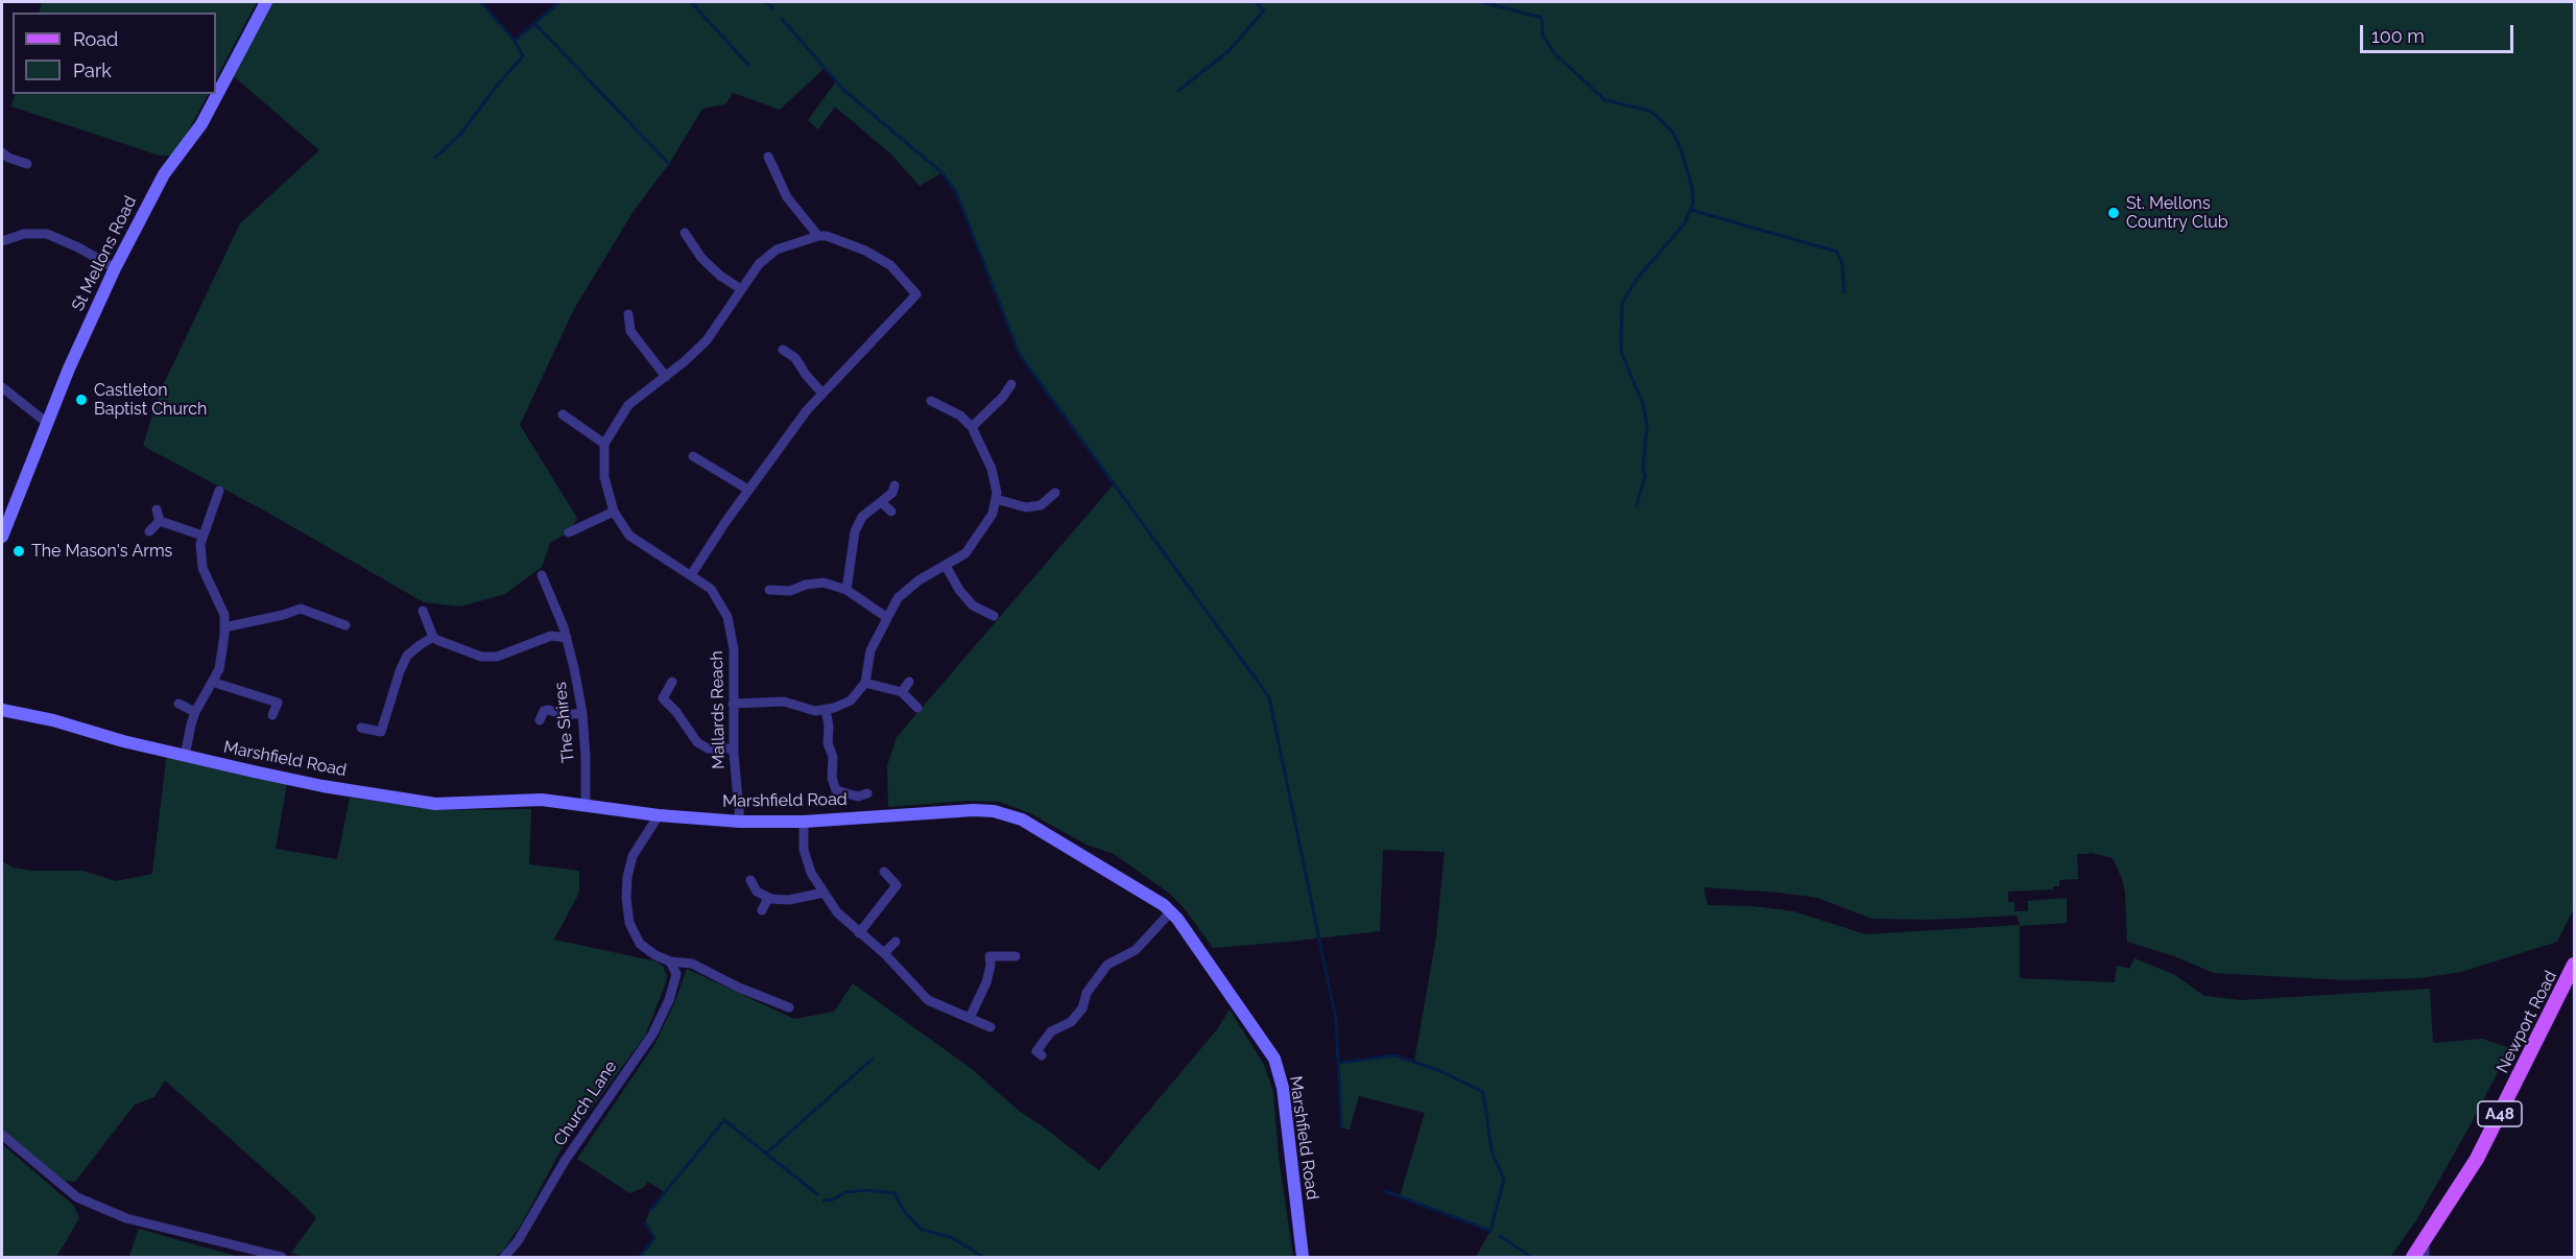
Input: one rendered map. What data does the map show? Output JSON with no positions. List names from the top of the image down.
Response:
{
  "streets": {
    "main road": ["Newport Road", "A48"],
    "street": [
      "St Mellons Road",
      "Mallards Reach",
      "The Shires",
      "Marshfield Road",
      "Church Lane"
    ]
  },
  "crossings": [
    ["Mallards Reach", "Marshfield Road"],
    ["The Shires", "Marshfield Road"]
  ],
  "places": ["St. Mellons Country Club", "Castleton Baptist Church", "The Mason's Arms"],
  "legend": ["Road", "Park"],
  "scale_bar": "100 m"
}
